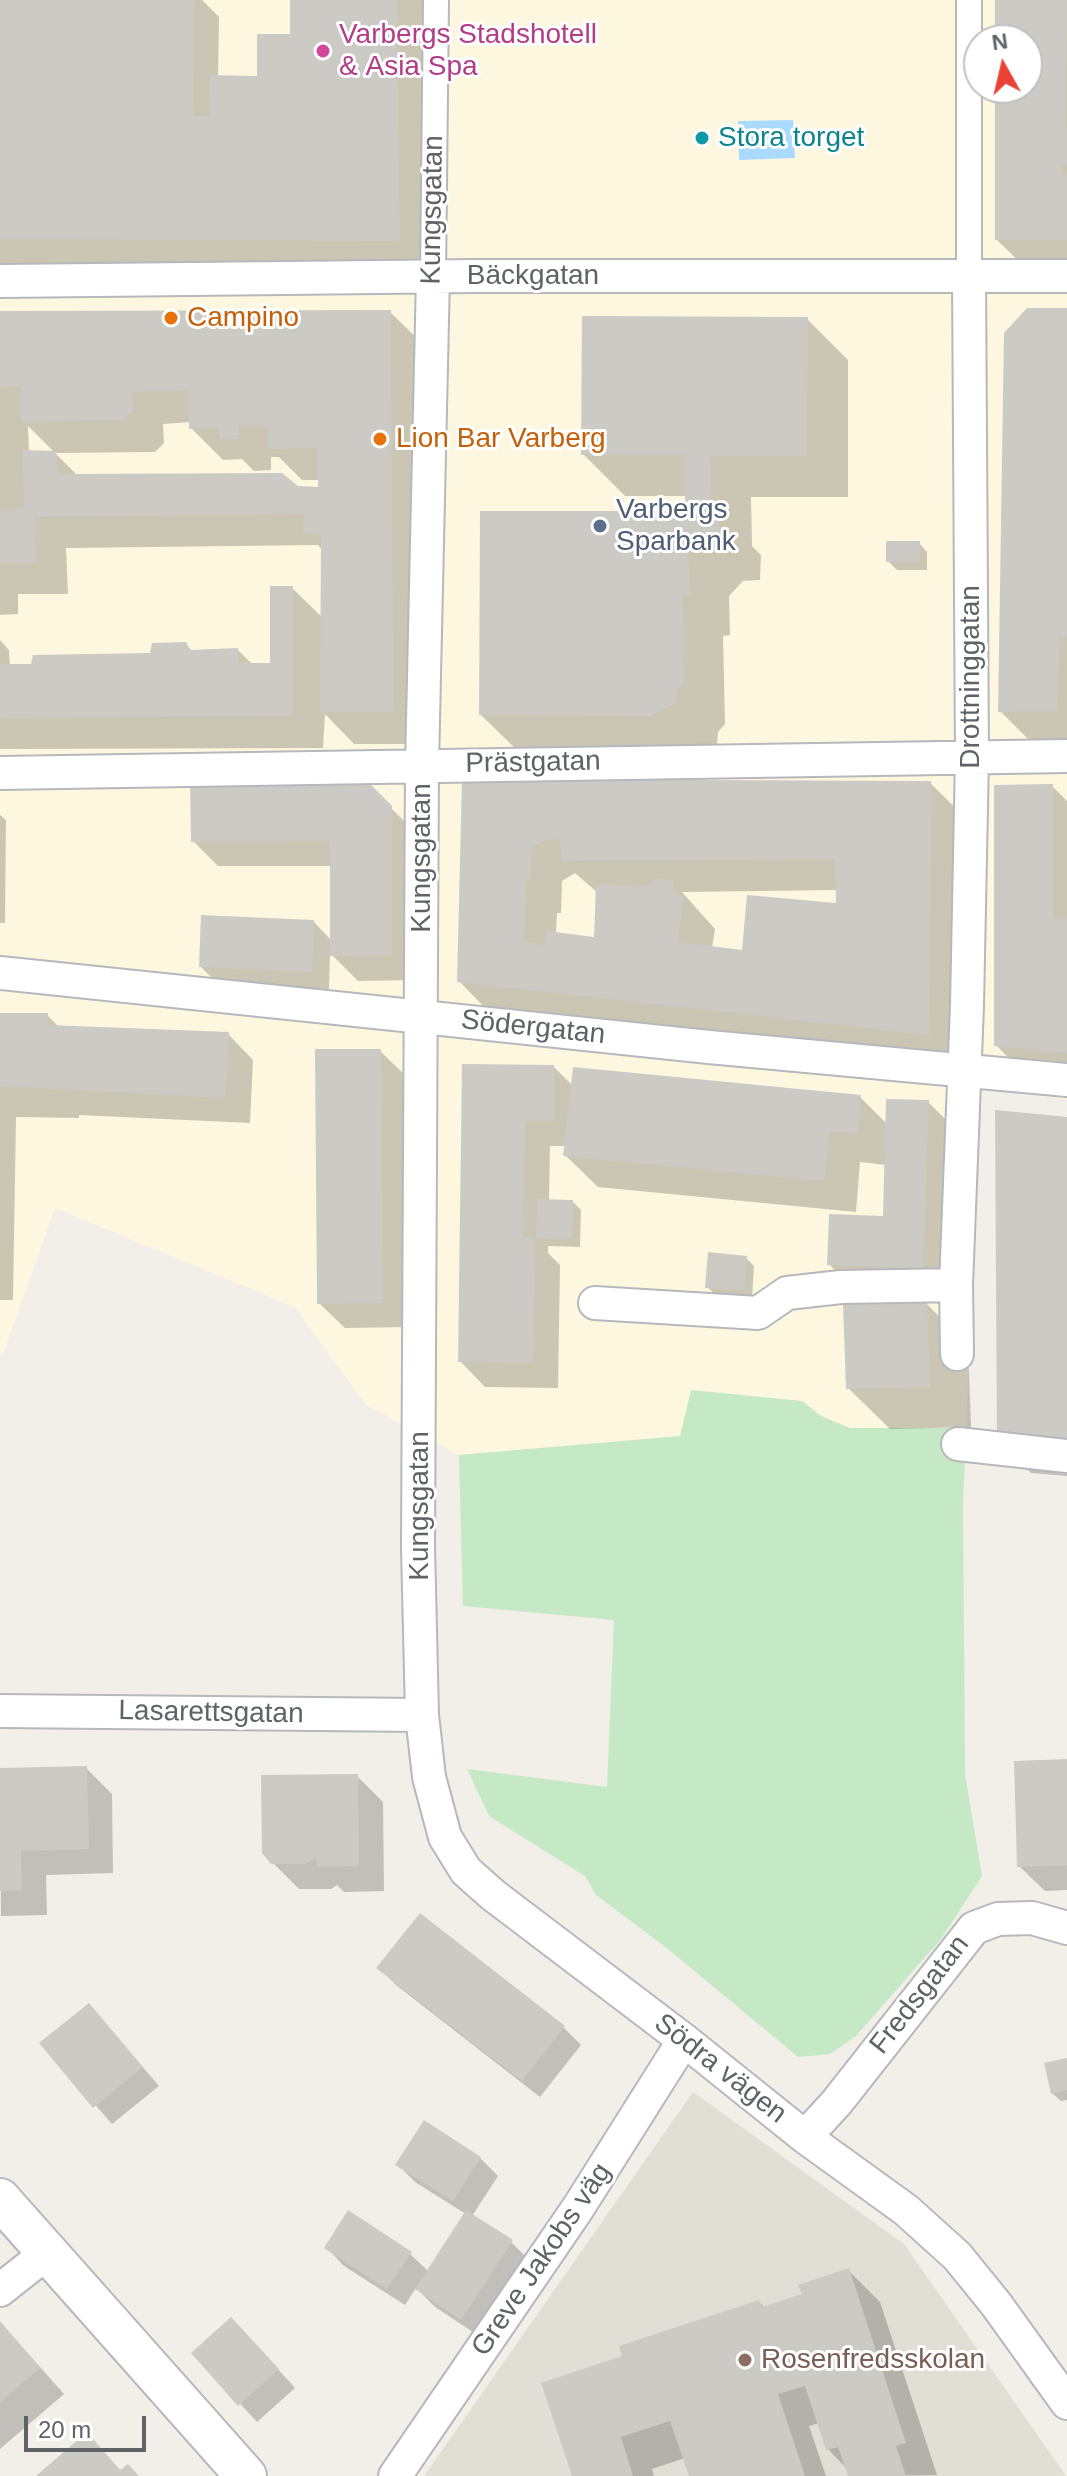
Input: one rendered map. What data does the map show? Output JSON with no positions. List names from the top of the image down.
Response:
{
  "streets": {
    "street": [
      "Kungsgatan",
      "Bäckgatan",
      "Drottninggatan",
      "Prästgatan",
      "Södergatan",
      "Lasarettsgatan",
      "Fredsgatan",
      "Södra vägen",
      "Greve Jakobs väg"
    ]
  },
  "crossings": [
    ["Kungsgatan", "Bäckgatan"],
    ["Kungsgatan", "Prästgatan"],
    ["Kungsgatan", "Södergatan"],
    ["Kungsgatan", "Lasarettsgatan"],
    ["Kungsgatan", "Södra vägen"],
    ["Bäckgatan", "Drottninggatan"],
    ["Drottninggatan", "Prästgatan"],
    ["Drottninggatan", "Södergatan"],
    ["Lasarettsgatan", "Södra vägen"],
    ["Fredsgatan", "Södra vägen"],
    ["Södra vägen", "Greve Jakobs väg"]
  ],
  "places": [
    "Varbergs Stadshotell & Asia Spa",
    "Stora torget",
    "Campino",
    "Lion Bar Varberg",
    "Varbergs Sparbank",
    "Rosenfredsskolan"
  ],
  "scale_bar": "20 m",
  "north": "top"
}
